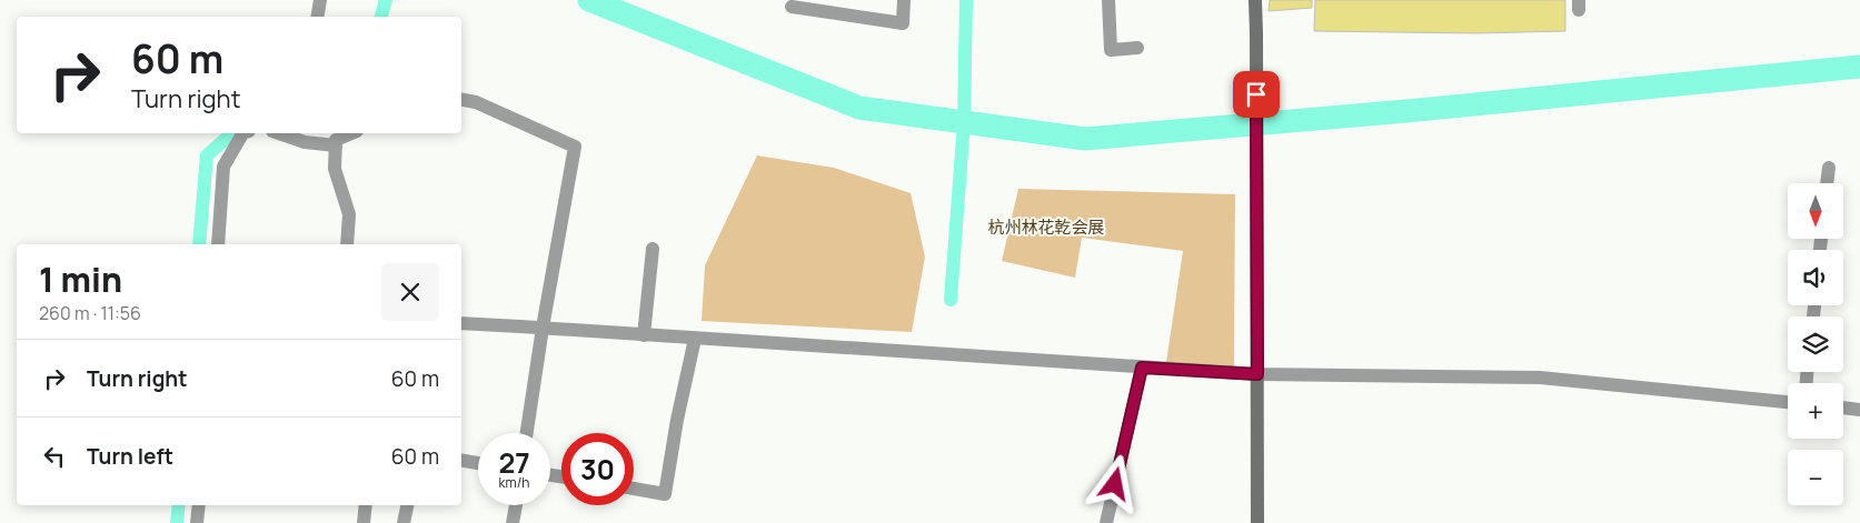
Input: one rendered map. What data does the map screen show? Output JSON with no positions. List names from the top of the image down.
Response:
{
  "parks": ["杭州林花乾会展"],
  "north": "bottom",
  "page": {
    "turn": ["60 m", "Turn right"],
    "map_buttons": ["+", "−"],
    "heading": ["1 min", "260 m · 11:56"],
    "list": [
      {
        "name": "Turn right",
        "value": "60 m"
      },
      {
        "name": "Turn left",
        "value": "60 m"
      }
    ],
    "speed": "27 km/h",
    "limit": "30"
  }
}
